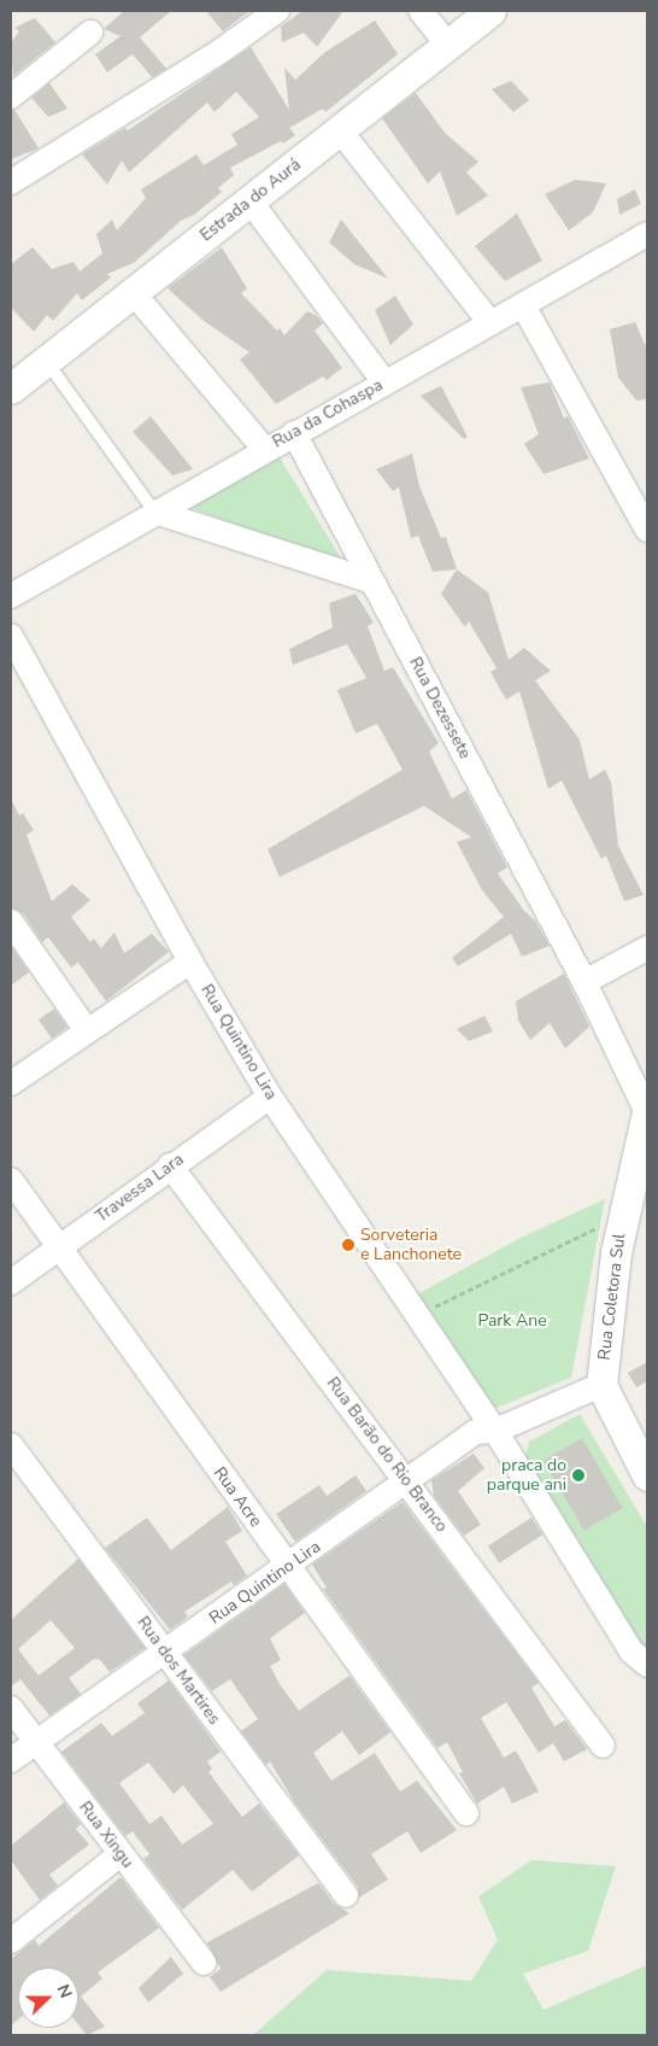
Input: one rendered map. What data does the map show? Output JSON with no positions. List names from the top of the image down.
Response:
{
  "streets": {
    "street": [
      "Estrada do Aurá",
      "Rua da Cohaspa",
      "Rua Dezessete",
      "Rua Quintino Lira",
      "Travessa Lara",
      "Rua Coletora Sul",
      "Rua Barão do Rio Branco",
      "Rua Acre",
      "Rua dos Martires",
      "Rua Xingu"
    ]
  },
  "crossings": [
    ["Rua da Cohaspa", "Rua Dezessete"],
    ["Rua Dezessete", "Rua Coletora Sul"],
    ["Rua Quintino Lira", "Travessa Lara"],
    ["Rua Quintino Lira", "Rua Coletora Sul"],
    ["Rua Quintino Lira", "Rua Barão do Rio Branco"],
    ["Rua Quintino Lira", "Rua Acre"],
    ["Rua Quintino Lira", "Rua dos Martires"],
    ["Rua Quintino Lira", "Rua Xingu"],
    ["Travessa Lara", "Rua Barão do Rio Branco"],
    ["Travessa Lara", "Rua Acre"]
  ],
  "parks": ["Park Ane"],
  "places": ["Sorveteria e Lanchonete", "praca do parque ani"],
  "north": "right"
}
